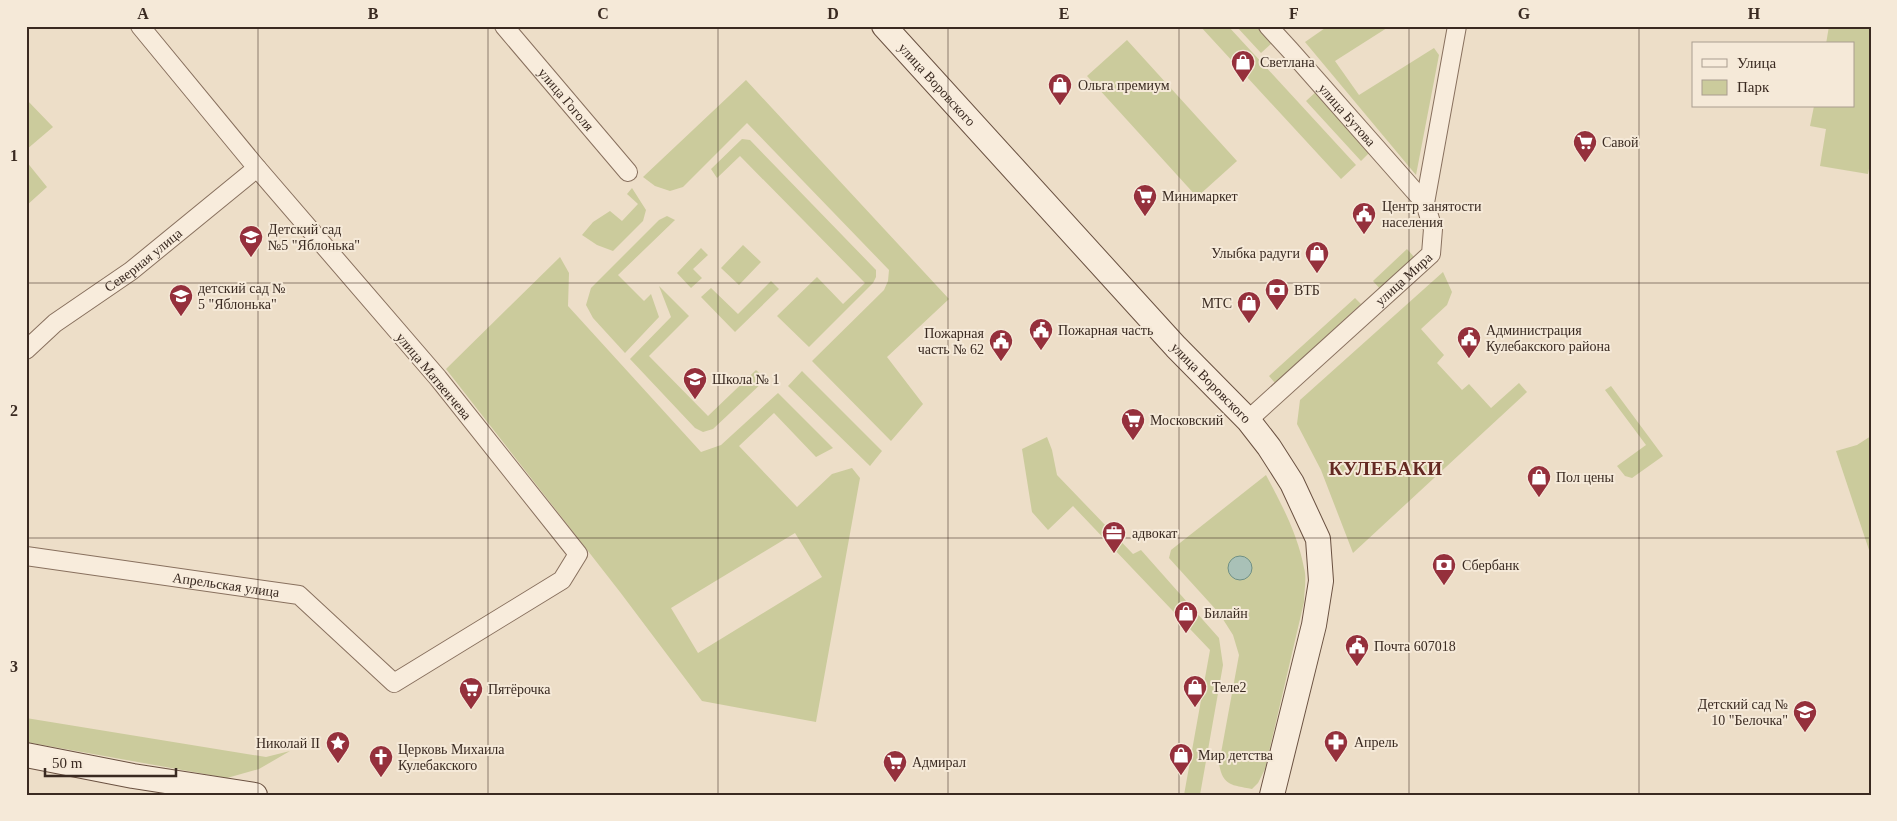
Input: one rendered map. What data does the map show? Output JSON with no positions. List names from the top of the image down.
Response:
{
  "streets": {
    "street": [
      "улица Воровского",
      "улица Гоголя",
      "улица Бутова",
      "Северная улица",
      "улица Мира",
      "улица Матвеичева",
      "Апрельская улица"
    ]
  },
  "crossings": [
    ["улица Воровского", "улица Мира"],
    ["улица Бутова", "улица Мира"],
    ["Северная улица", "улица Матвеичева"],
    ["улица Матвеичева", "Апрельская улица"]
  ],
  "districts": ["КУЛЕБАКИ"],
  "places": {
    "shop": [
      "Светлана",
      "Ольга премиум",
      "Улыбка радуги",
      "МТС",
      "Пол цены",
      "Билайн",
      "Теле2",
      "Мир детства"
    ],
    "supermarket": [
      "Савой",
      "Минимаркет",
      "Московский",
      "Пятёрочка",
      "Адмирал"
    ],
    "public building": [
      "Центр занятости населения",
      "Пожарная часть",
      "Администрация Кулебакского района",
      "Пожарная часть № 62",
      "Почта 607018"
    ],
    "school or university": [
      "Детский сад №5 \"Яблонька\"",
      "детский сад № 5 \"Яблонька\"",
      "Школа № 1",
      "Детский сад № 10 \"Белочка\""
    ],
    "bank": ["ВТБ", "Сбербанк"],
    "office": ["адвокат"],
    "pharmacy": ["Апрель"],
    "place": ["Николай II"],
    "church": ["Церковь Михаила Кулебакского"]
  },
  "legend": ["Улица", "Парк"],
  "scale_bar": "50 m",
  "grid": {
    "columns": [
      "A",
      "B",
      "C",
      "D",
      "E",
      "F",
      "G",
      "H"
    ],
    "rows": ["1", "2", "3"]
  }
}
